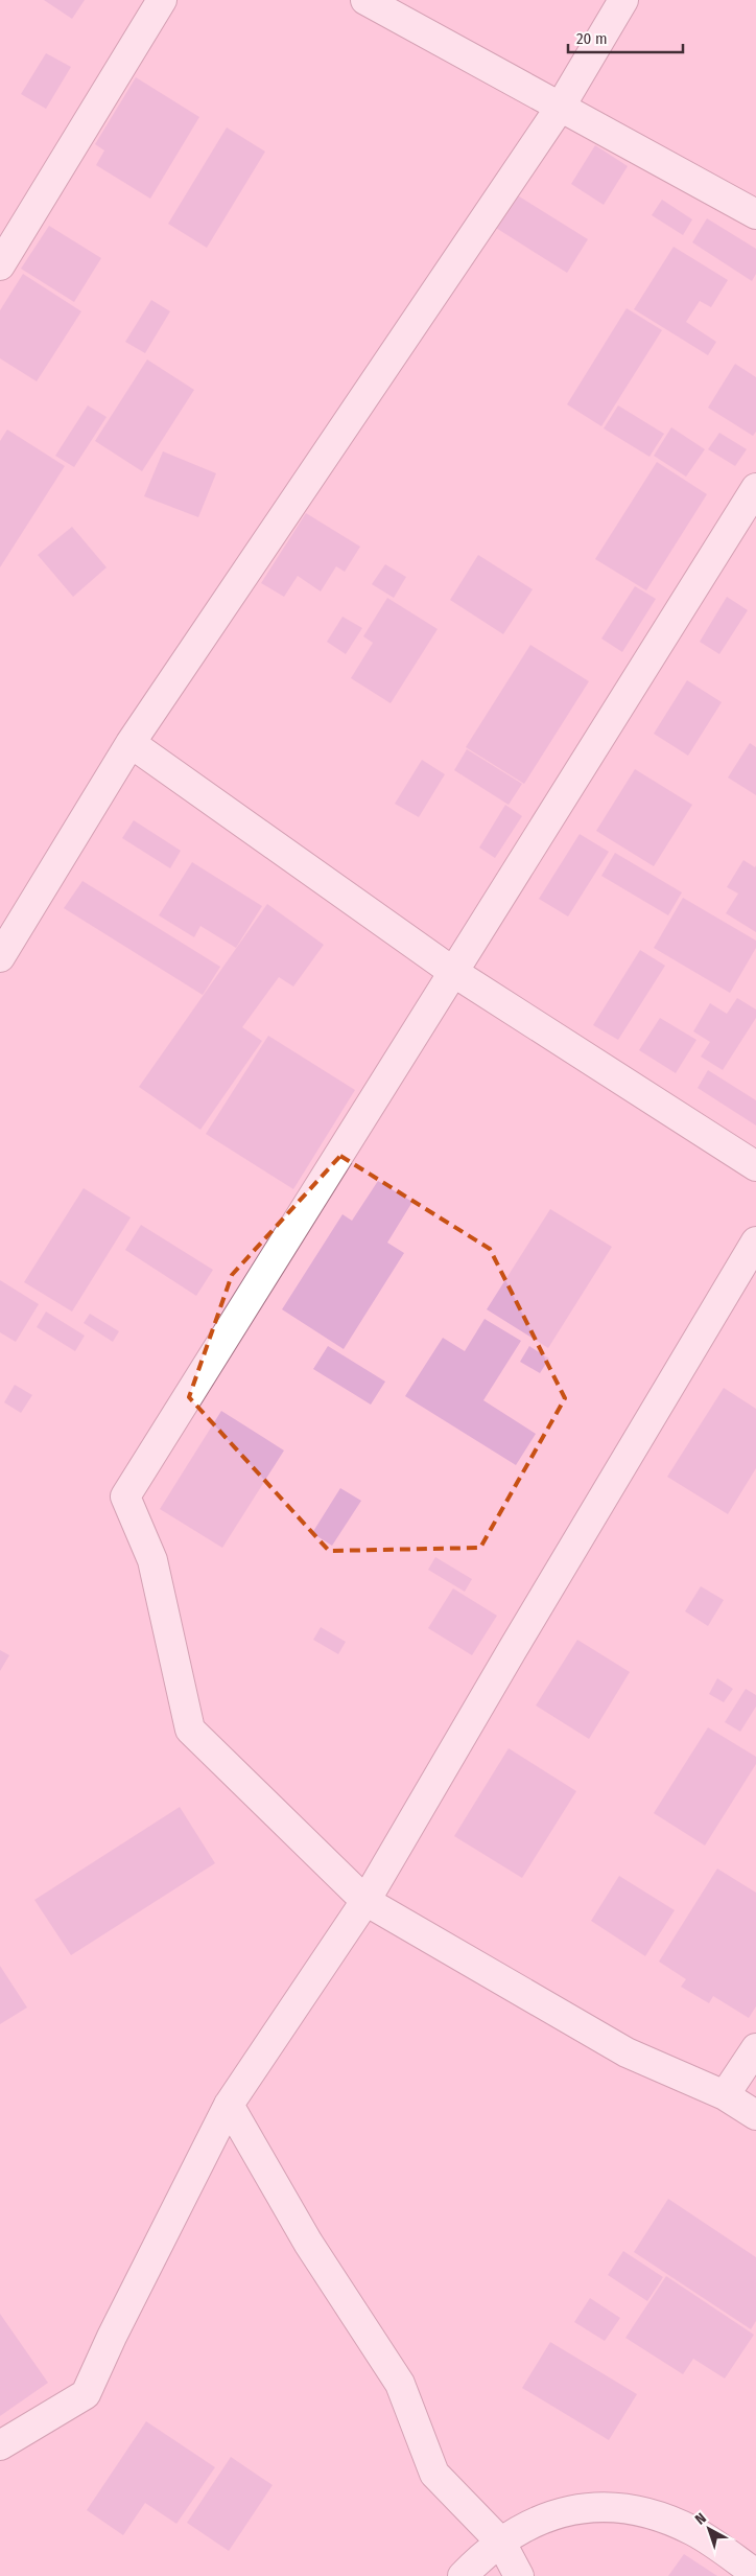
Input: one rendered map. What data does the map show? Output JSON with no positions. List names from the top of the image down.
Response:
{
  "scale_bar": "20 m",
  "north": "top left"
}
